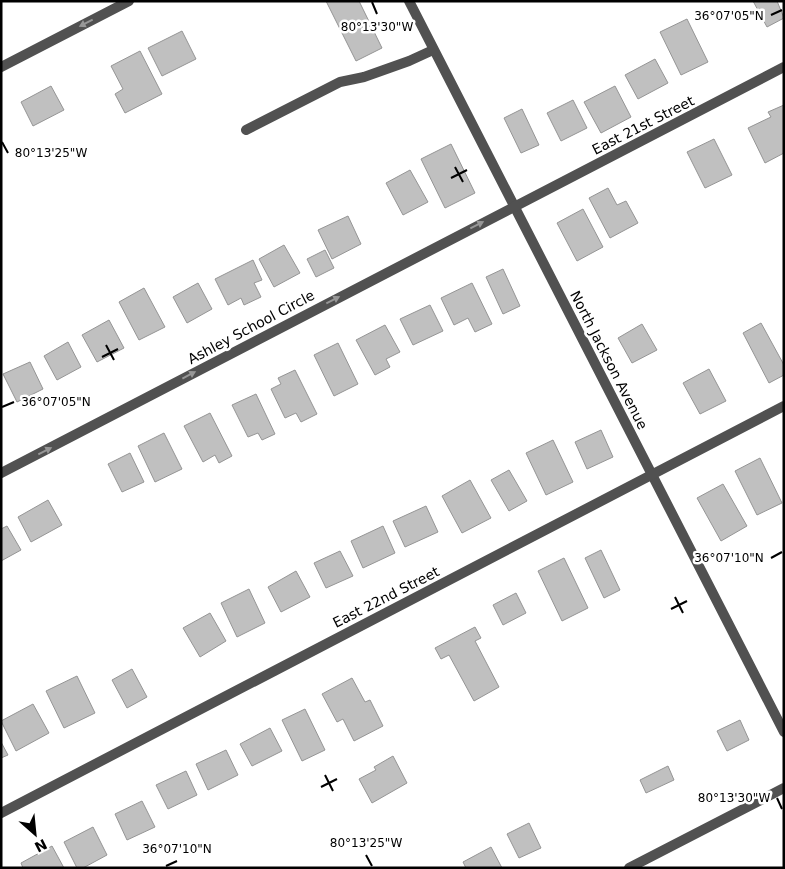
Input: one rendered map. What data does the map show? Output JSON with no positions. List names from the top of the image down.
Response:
{
  "streets": {
    "street": [
      "East 21st Street",
      "Ashley School Circle",
      "North Jackson Avenue",
      "East 22nd Street"
    ]
  },
  "crossings": [
    ["East 21st Street", "Ashley School Circle"],
    ["East 21st Street", "North Jackson Avenue"],
    ["Ashley School Circle", "North Jackson Avenue"],
    ["North Jackson Avenue", "East 22nd Street"]
  ],
  "one_way": ["Ashley School Circle"],
  "north": "bottom right",
  "coordinates": [
    "36°07'05\"N",
    "80°13'30\"W",
    "80°13'25\"W",
    "36°07'10\"N"
  ]
}
